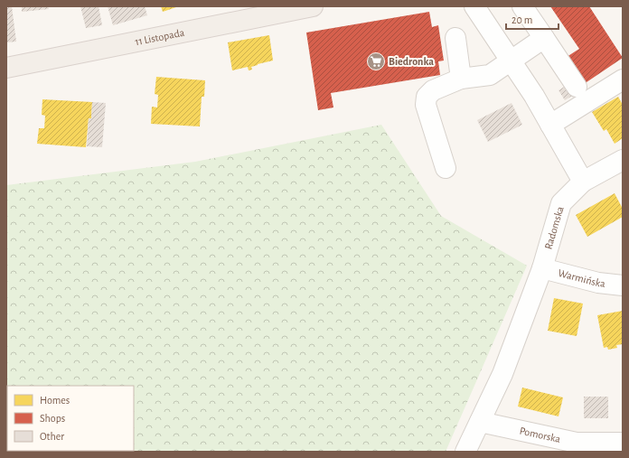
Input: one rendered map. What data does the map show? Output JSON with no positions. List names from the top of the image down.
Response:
{
  "streets": {
    "main road": ["11 Listopada"],
    "street": ["Radomska", "Warmińska", "Pomorska"]
  },
  "crossings": [
    ["Radomska", "Warmińska"],
    ["Radomska", "Pomorska"]
  ],
  "places": {
    "supermarket": ["Biedronka"]
  },
  "legend": ["Homes", "Shops", "Other"],
  "scale_bar": "20 m"
}
